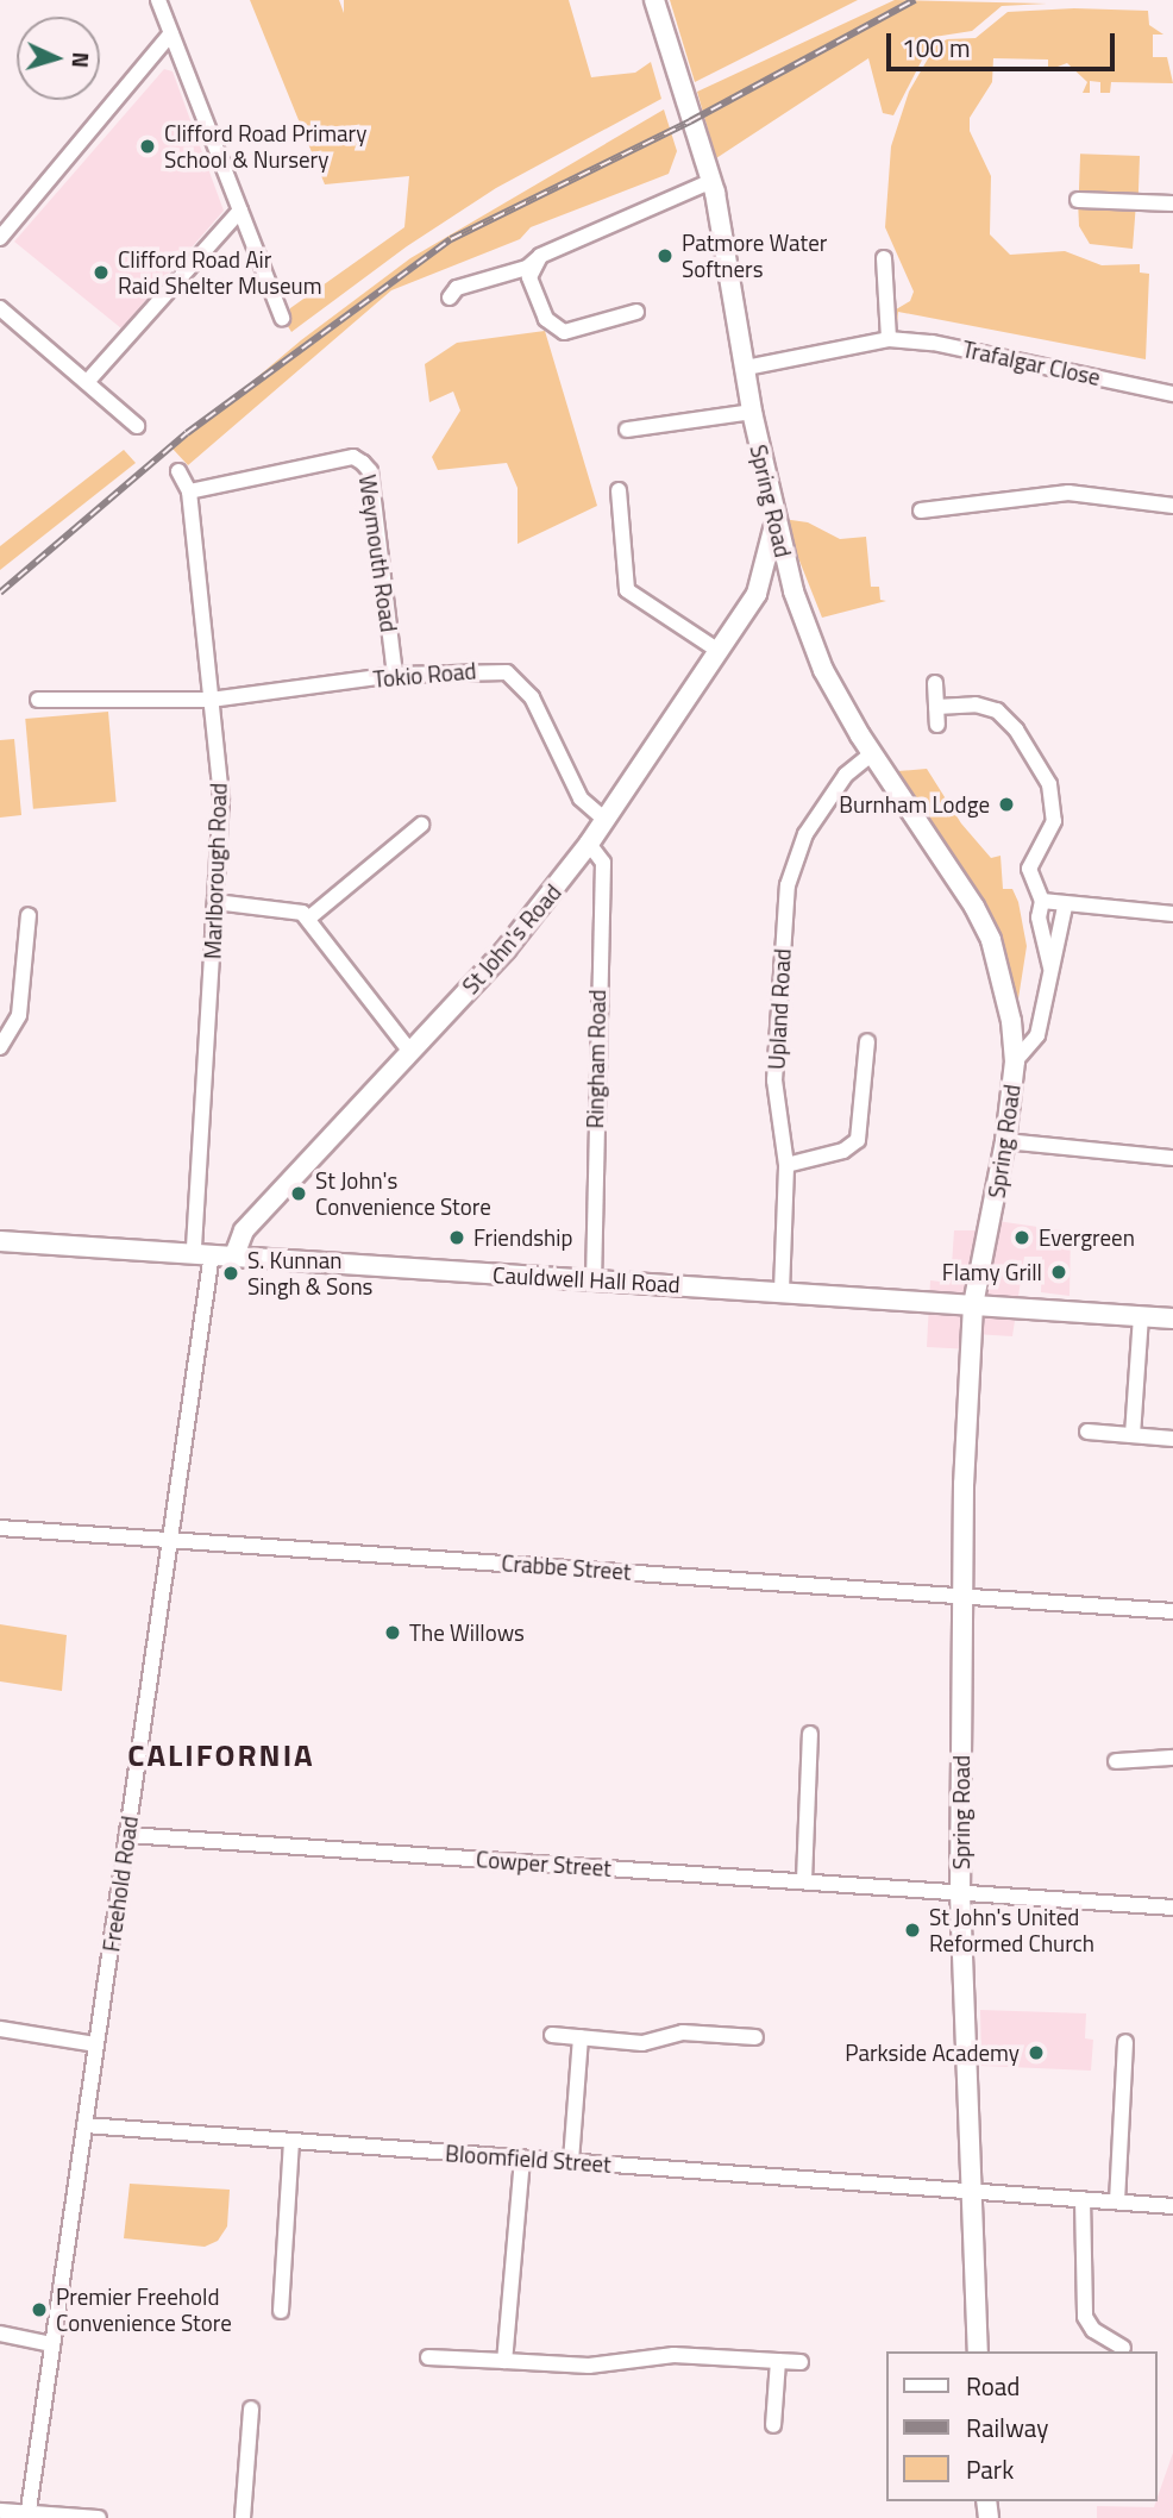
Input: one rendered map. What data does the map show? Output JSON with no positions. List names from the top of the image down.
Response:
{
  "streets": {
    "street": [
      "Trafalgar Close",
      "Spring Road",
      "Weymouth Road",
      "Tokio Road",
      "Marlborough Road",
      "St John's Road",
      "Upland Road",
      "Ringham Road",
      "Cauldwell Hall Road",
      "Crabbe Street",
      "Cowper Street",
      "Freehold Road",
      "Bloomfield Street"
    ]
  },
  "crossings": [
    ["Trafalgar Close", "Spring Road"],
    ["Spring Road", "St John's Road"],
    ["Spring Road", "Upland Road"],
    ["Spring Road", "Cauldwell Hall Road"],
    ["Spring Road", "Crabbe Street"],
    ["Spring Road", "Cowper Street"],
    ["Spring Road", "Bloomfield Street"],
    ["Weymouth Road", "Tokio Road"],
    ["Weymouth Road", "Marlborough Road"],
    ["Tokio Road", "Marlborough Road"],
    ["Tokio Road", "St John's Road"],
    ["Marlborough Road", "Cauldwell Hall Road"],
    ["Marlborough Road", "Freehold Road"],
    ["St John's Road", "Ringham Road"],
    ["St John's Road", "Cauldwell Hall Road"],
    ["Upland Road", "Cauldwell Hall Road"],
    ["Ringham Road", "Cauldwell Hall Road"],
    ["Cauldwell Hall Road", "Freehold Road"],
    ["Crabbe Street", "Freehold Road"],
    ["Cowper Street", "Freehold Road"],
    ["Freehold Road", "Bloomfield Street"]
  ],
  "districts": ["CALIFORNIA"],
  "places": [
    "Clifford Road Primary School & Nursery",
    "Patmore Water Softners",
    "Clifford Road Air Raid Shelter Museum",
    "Burnham Lodge",
    "St John's Convenience Store",
    "Friendship",
    "Evergreen",
    "Flamy Grill",
    "S. Kunnan Singh & Sons",
    "The Willows",
    "St John's United Reformed Church",
    "Parkside Academy",
    "Premier Freehold Convenience Store"
  ],
  "legend": ["Road", "Railway", "Park"],
  "scale_bar": "100 m",
  "north": "right"
}
